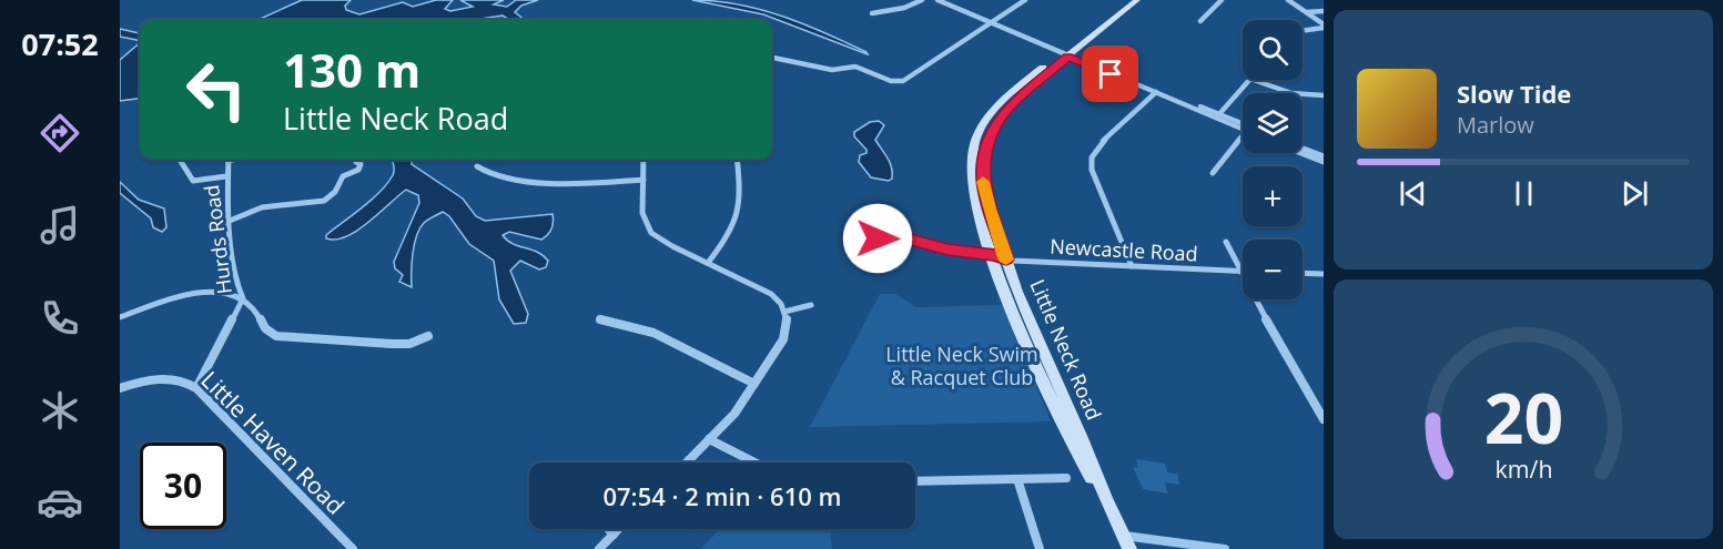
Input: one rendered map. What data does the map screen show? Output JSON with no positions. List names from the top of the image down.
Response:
{
  "streets": {
    "street": [
      "Hurds Road",
      "Newcastle Road",
      "Little Neck Road",
      "Little Haven Road"
    ]
  },
  "crossings": [
    ["Hurds Road", "Little Haven Road"],
    ["Newcastle Road", "Little Neck Road"]
  ],
  "parks": ["Little Neck Swim & Racquet Club"],
  "page": {
    "tabs": "07:52",
    "map_buttons": ["+", "−"],
    "turn": ["130 m", "Little Neck Road"],
    "song": ["Slow Tide", "Marlow"],
    "limit": "30",
    "trip": "07:54 · 2 min · 610 m",
    "gauge": ["20", "km/h"]
  }
}
